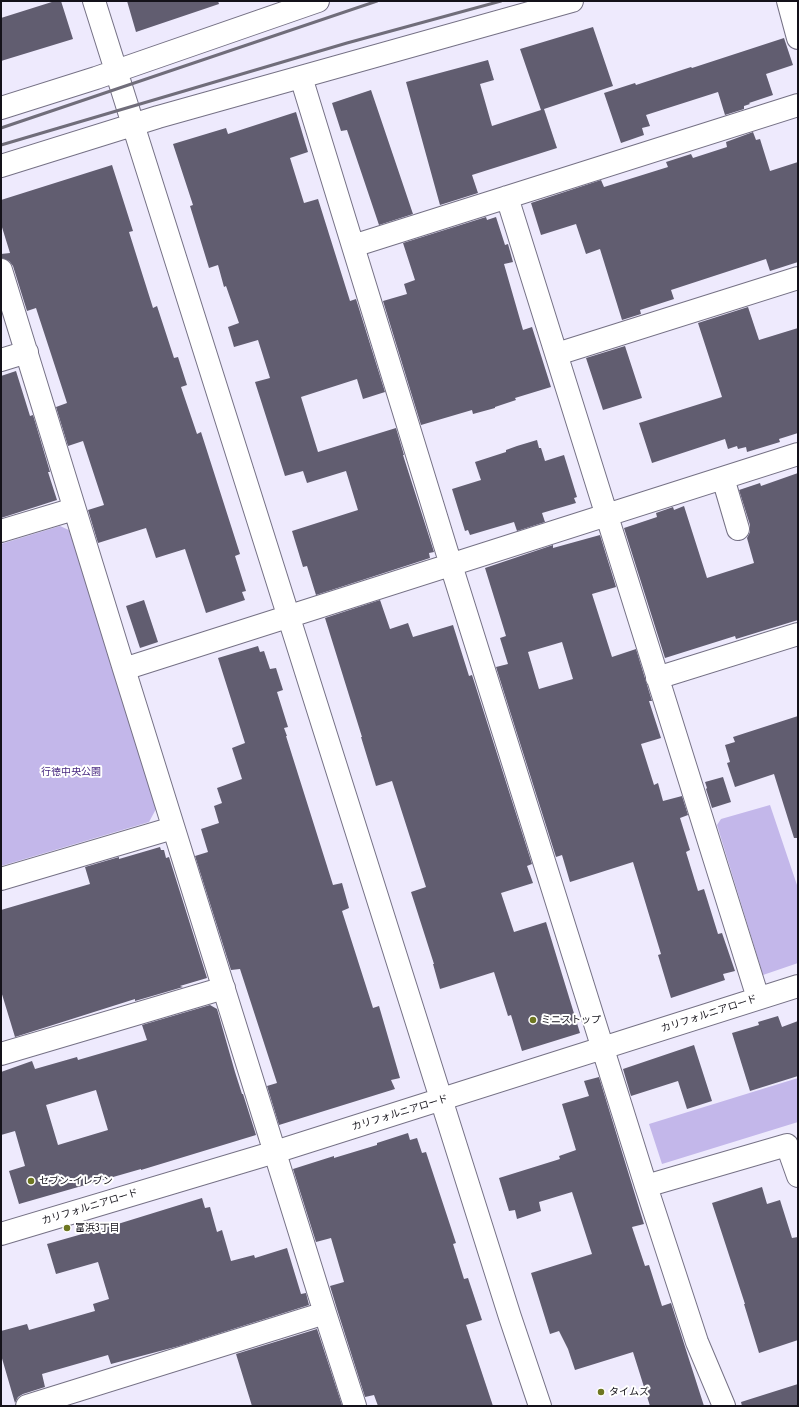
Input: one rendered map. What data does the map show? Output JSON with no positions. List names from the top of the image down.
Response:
{
  "streets": {
    "street": ["カリフォルニアロード"]
  },
  "parks": ["行徳中央公園"],
  "places": [
    "ミニストップ",
    "セブン-イレブン",
    "富浜3丁目",
    "タイムズ"
  ]
}
